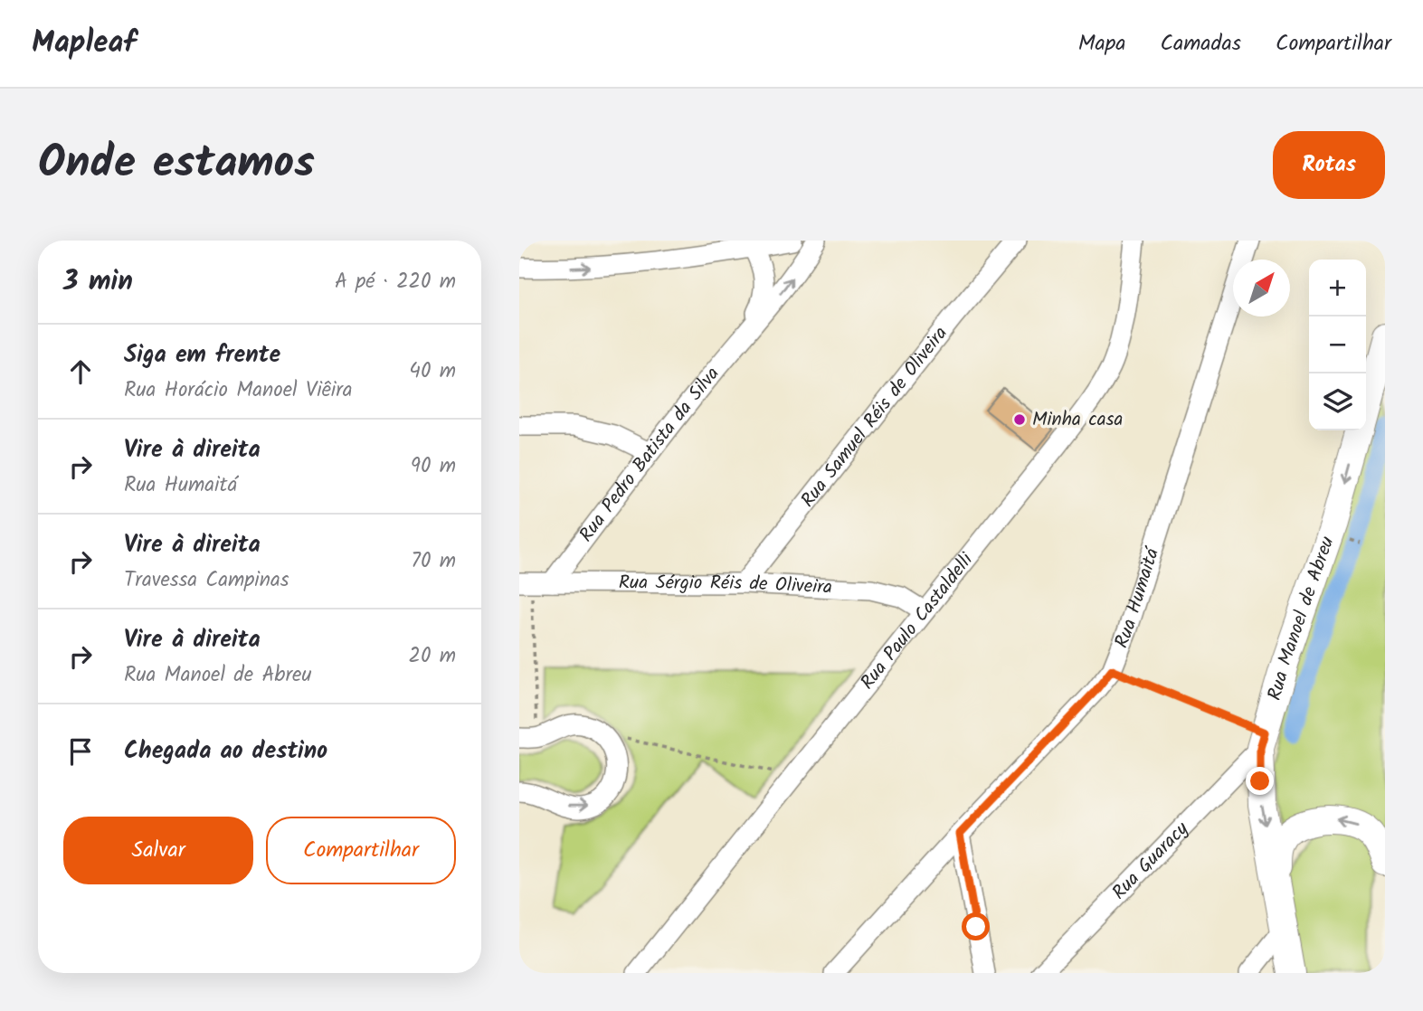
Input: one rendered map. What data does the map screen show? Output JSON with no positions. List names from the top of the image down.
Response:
{
  "streets": {
    "main road": ["Rua Manoel de Abreu"],
    "street": [
      "Rua Samuel Réis de Oliveira",
      "Rua Pedro Batista da Silva",
      "Rua Sérgio Réis de Oliveira",
      "Rua Humaitá",
      "Rua Paulo Castaldelli",
      "Rua Guaracy"
    ]
  },
  "crossings": [
    ["Rua Samuel Réis de Oliveira", "Rua Sérgio Réis de Oliveira"],
    ["Rua Pedro Batista da Silva", "Rua Sérgio Réis de Oliveira"],
    ["Rua Sérgio Réis de Oliveira", "Rua Paulo Castaldelli"],
    ["Rua Manoel de Abreu", "Rua Guaracy"]
  ],
  "one_way": ["Rua Manoel de Abreu"],
  "places": ["Minha casa"],
  "north": "top right",
  "page": {
    "header": "Mapleaf",
    "nav": ["Mapa", "Camadas", "Compartilhar"],
    "title": "Onde estamos",
    "buttons": [
      "Rotas",
      ["Salvar", "Compartilhar"]
    ],
    "heading": ["3 min", "A pé · 220 m"],
    "map_buttons": ["+", "−"],
    "list": [
      ["Siga em frente", "Rua Horácio Manoel Viêira", "40 m"],
      ["Vire à direita", "Rua Humaitá", "90 m"],
      ["Vire à direita", "Travessa Campinas", "70 m"],
      ["Vire à direita", "Rua Manoel de Abreu", "20 m"],
      "Chegada ao destino"
    ]
  }
}
